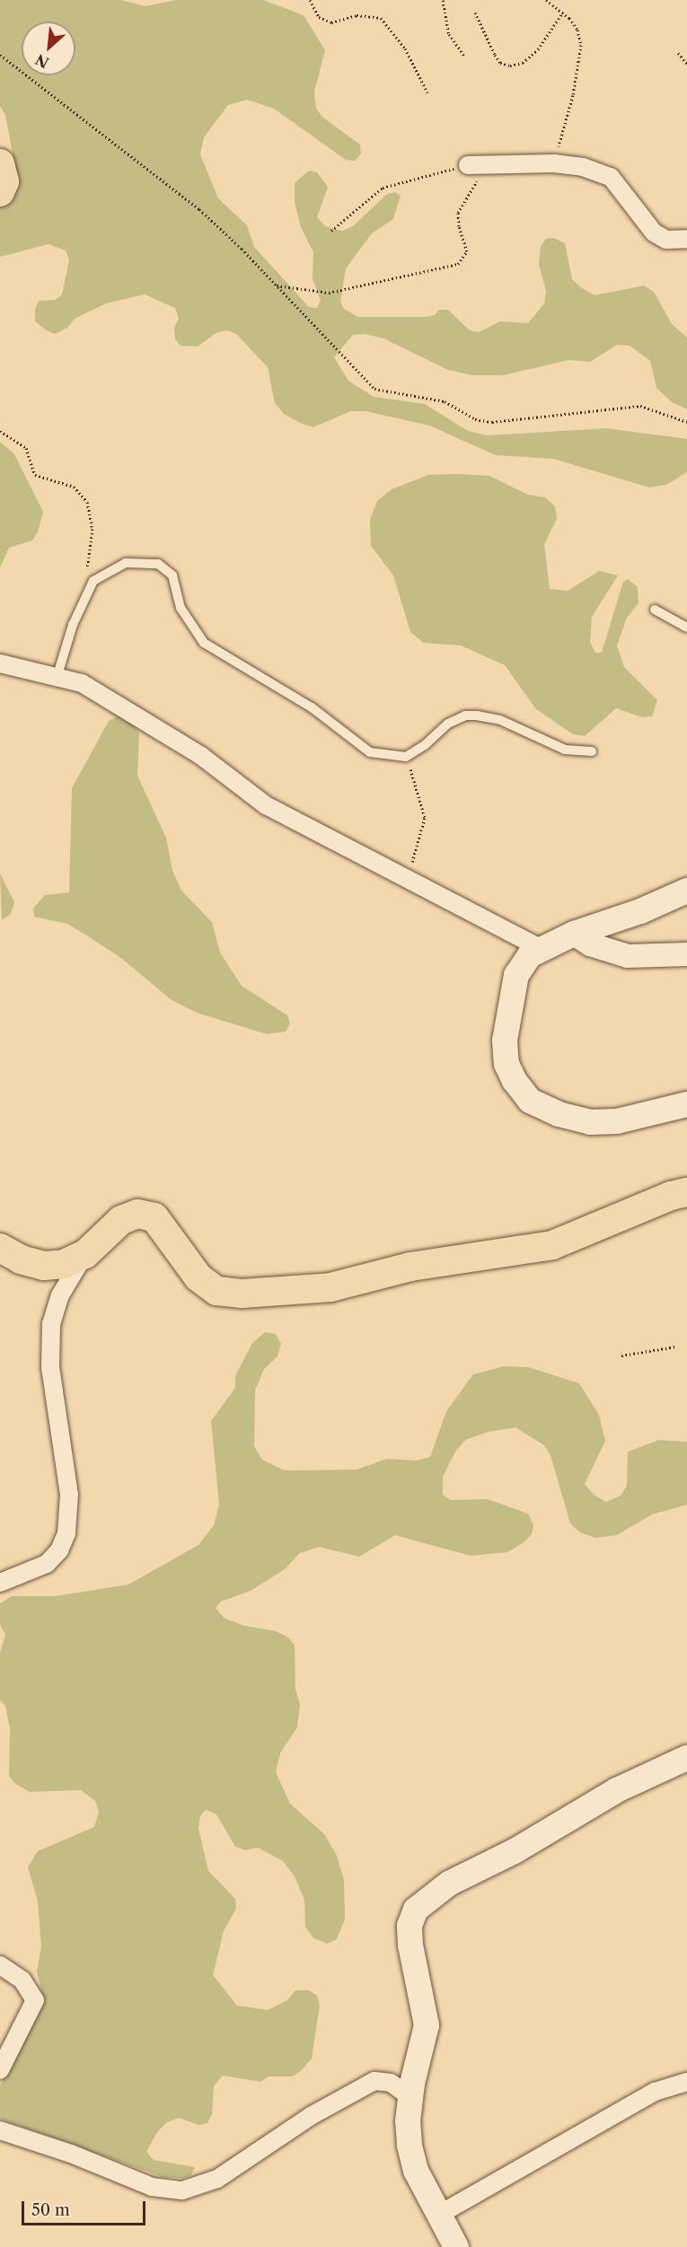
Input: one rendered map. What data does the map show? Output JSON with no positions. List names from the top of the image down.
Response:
{
  "scale_bar": "50 m",
  "north": "bottom left"
}
